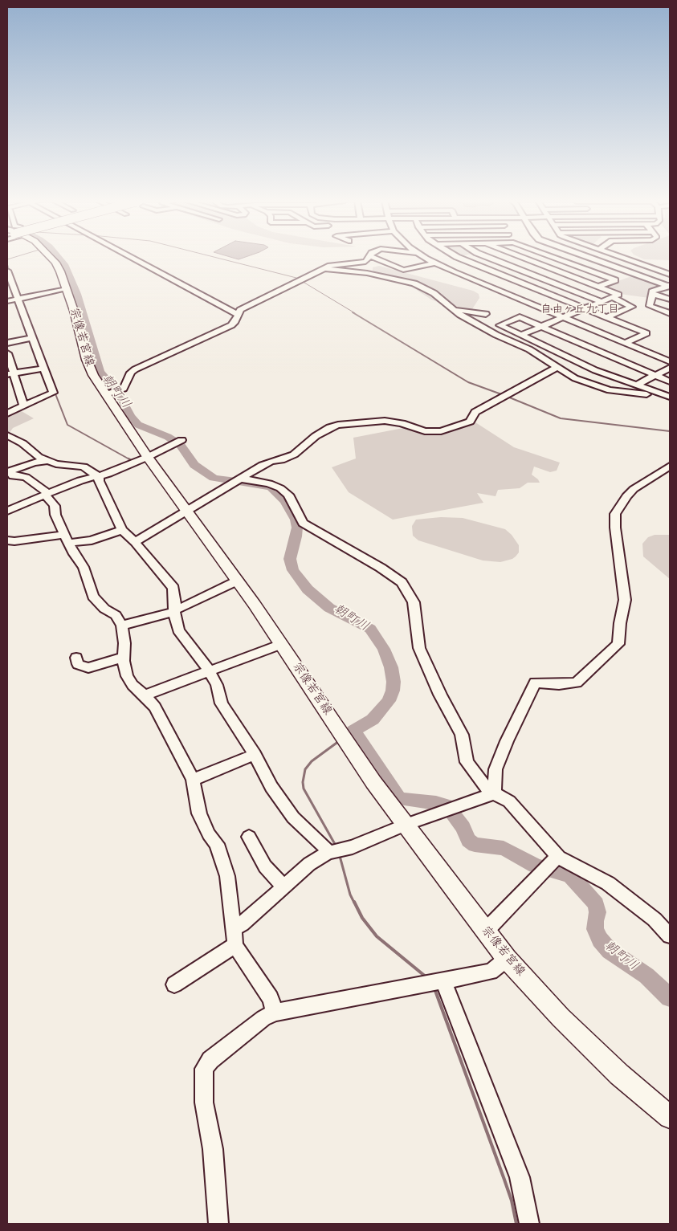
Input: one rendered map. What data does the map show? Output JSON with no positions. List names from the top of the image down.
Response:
{
  "streets": {
    "main road": ["宗像若宮線"]
  },
  "districts": ["自由ヶ丘九丁目"],
  "water": ["朝町川"]
}
